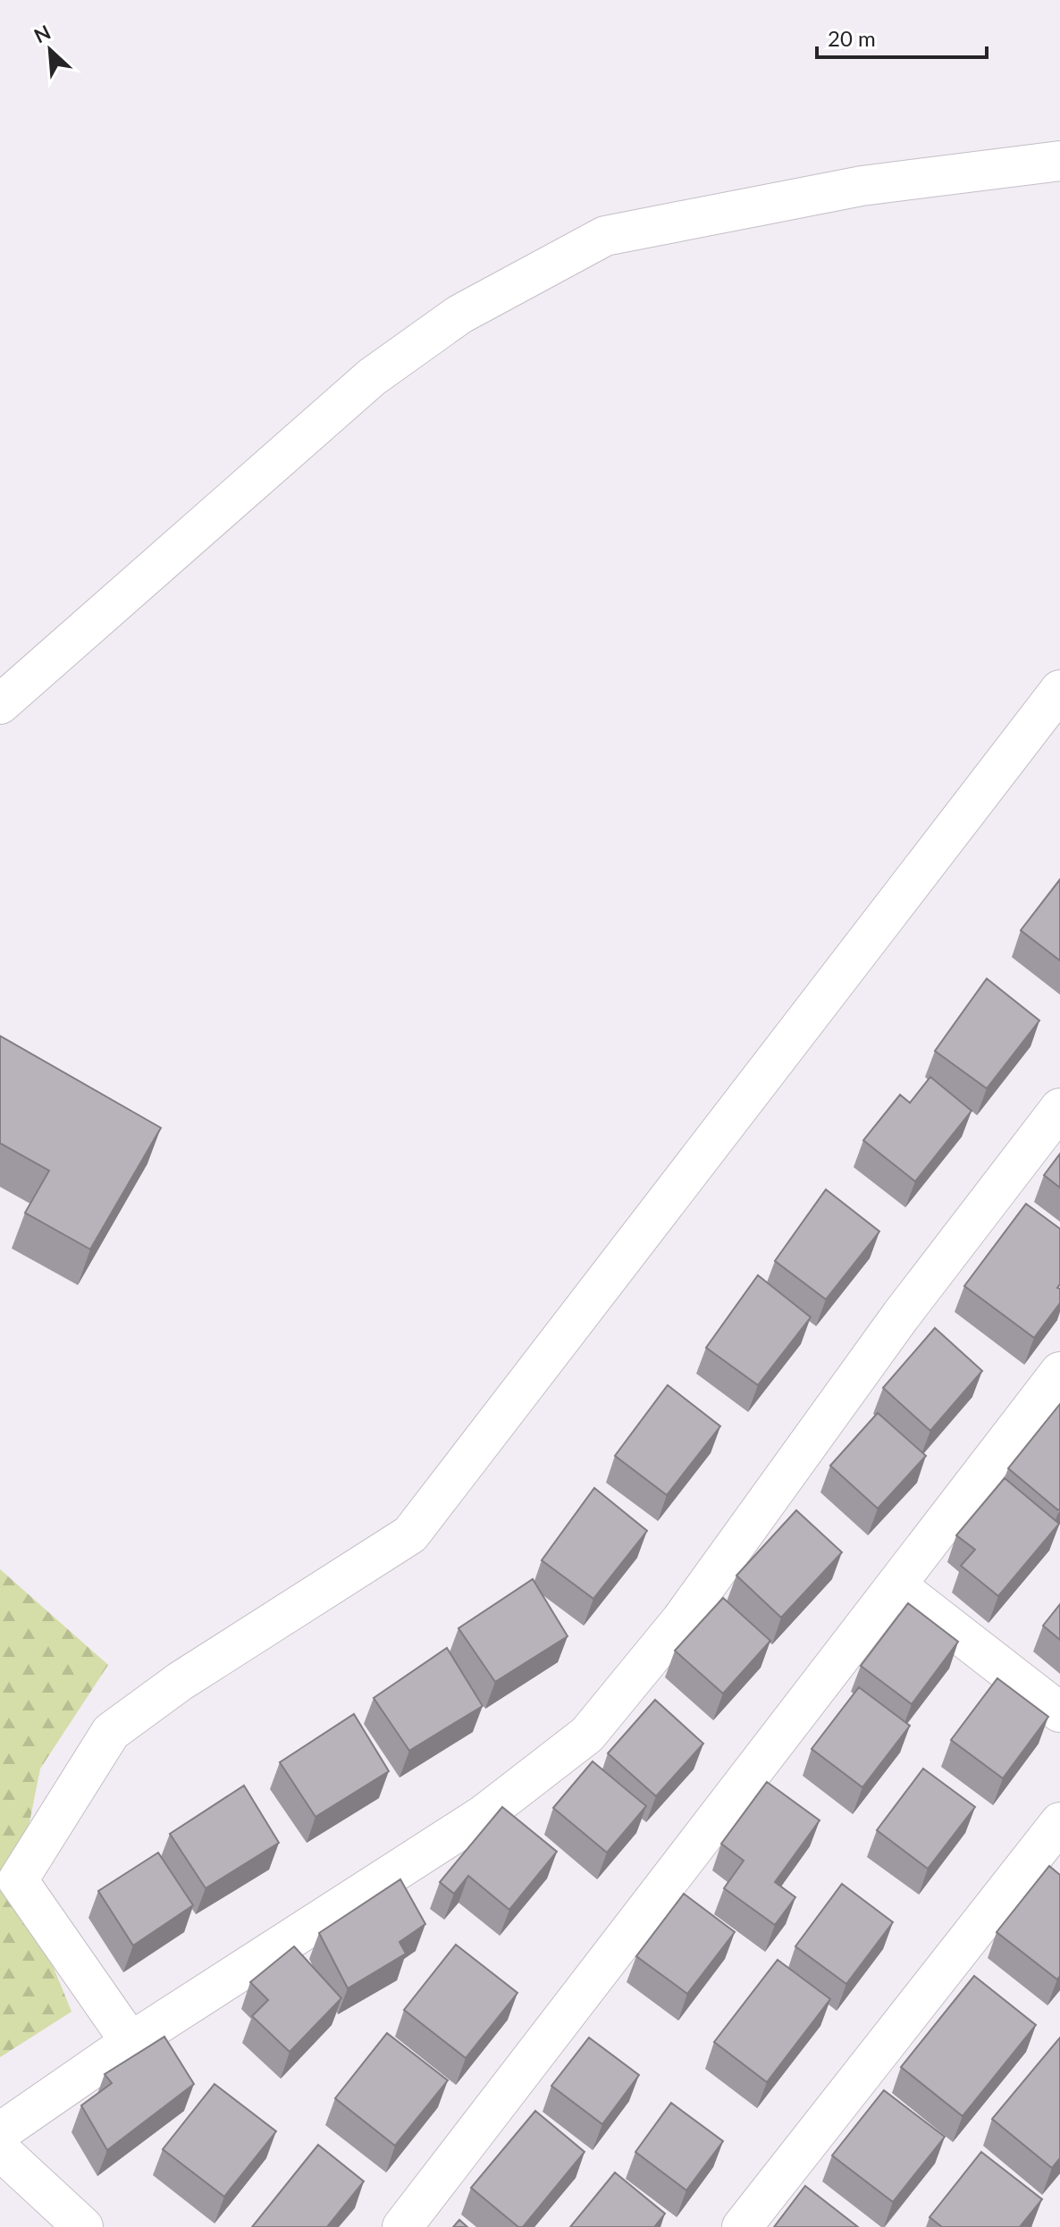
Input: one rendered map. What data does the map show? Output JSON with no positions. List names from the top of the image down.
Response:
{
  "scale_bar": "20 m",
  "north": "top left"
}
